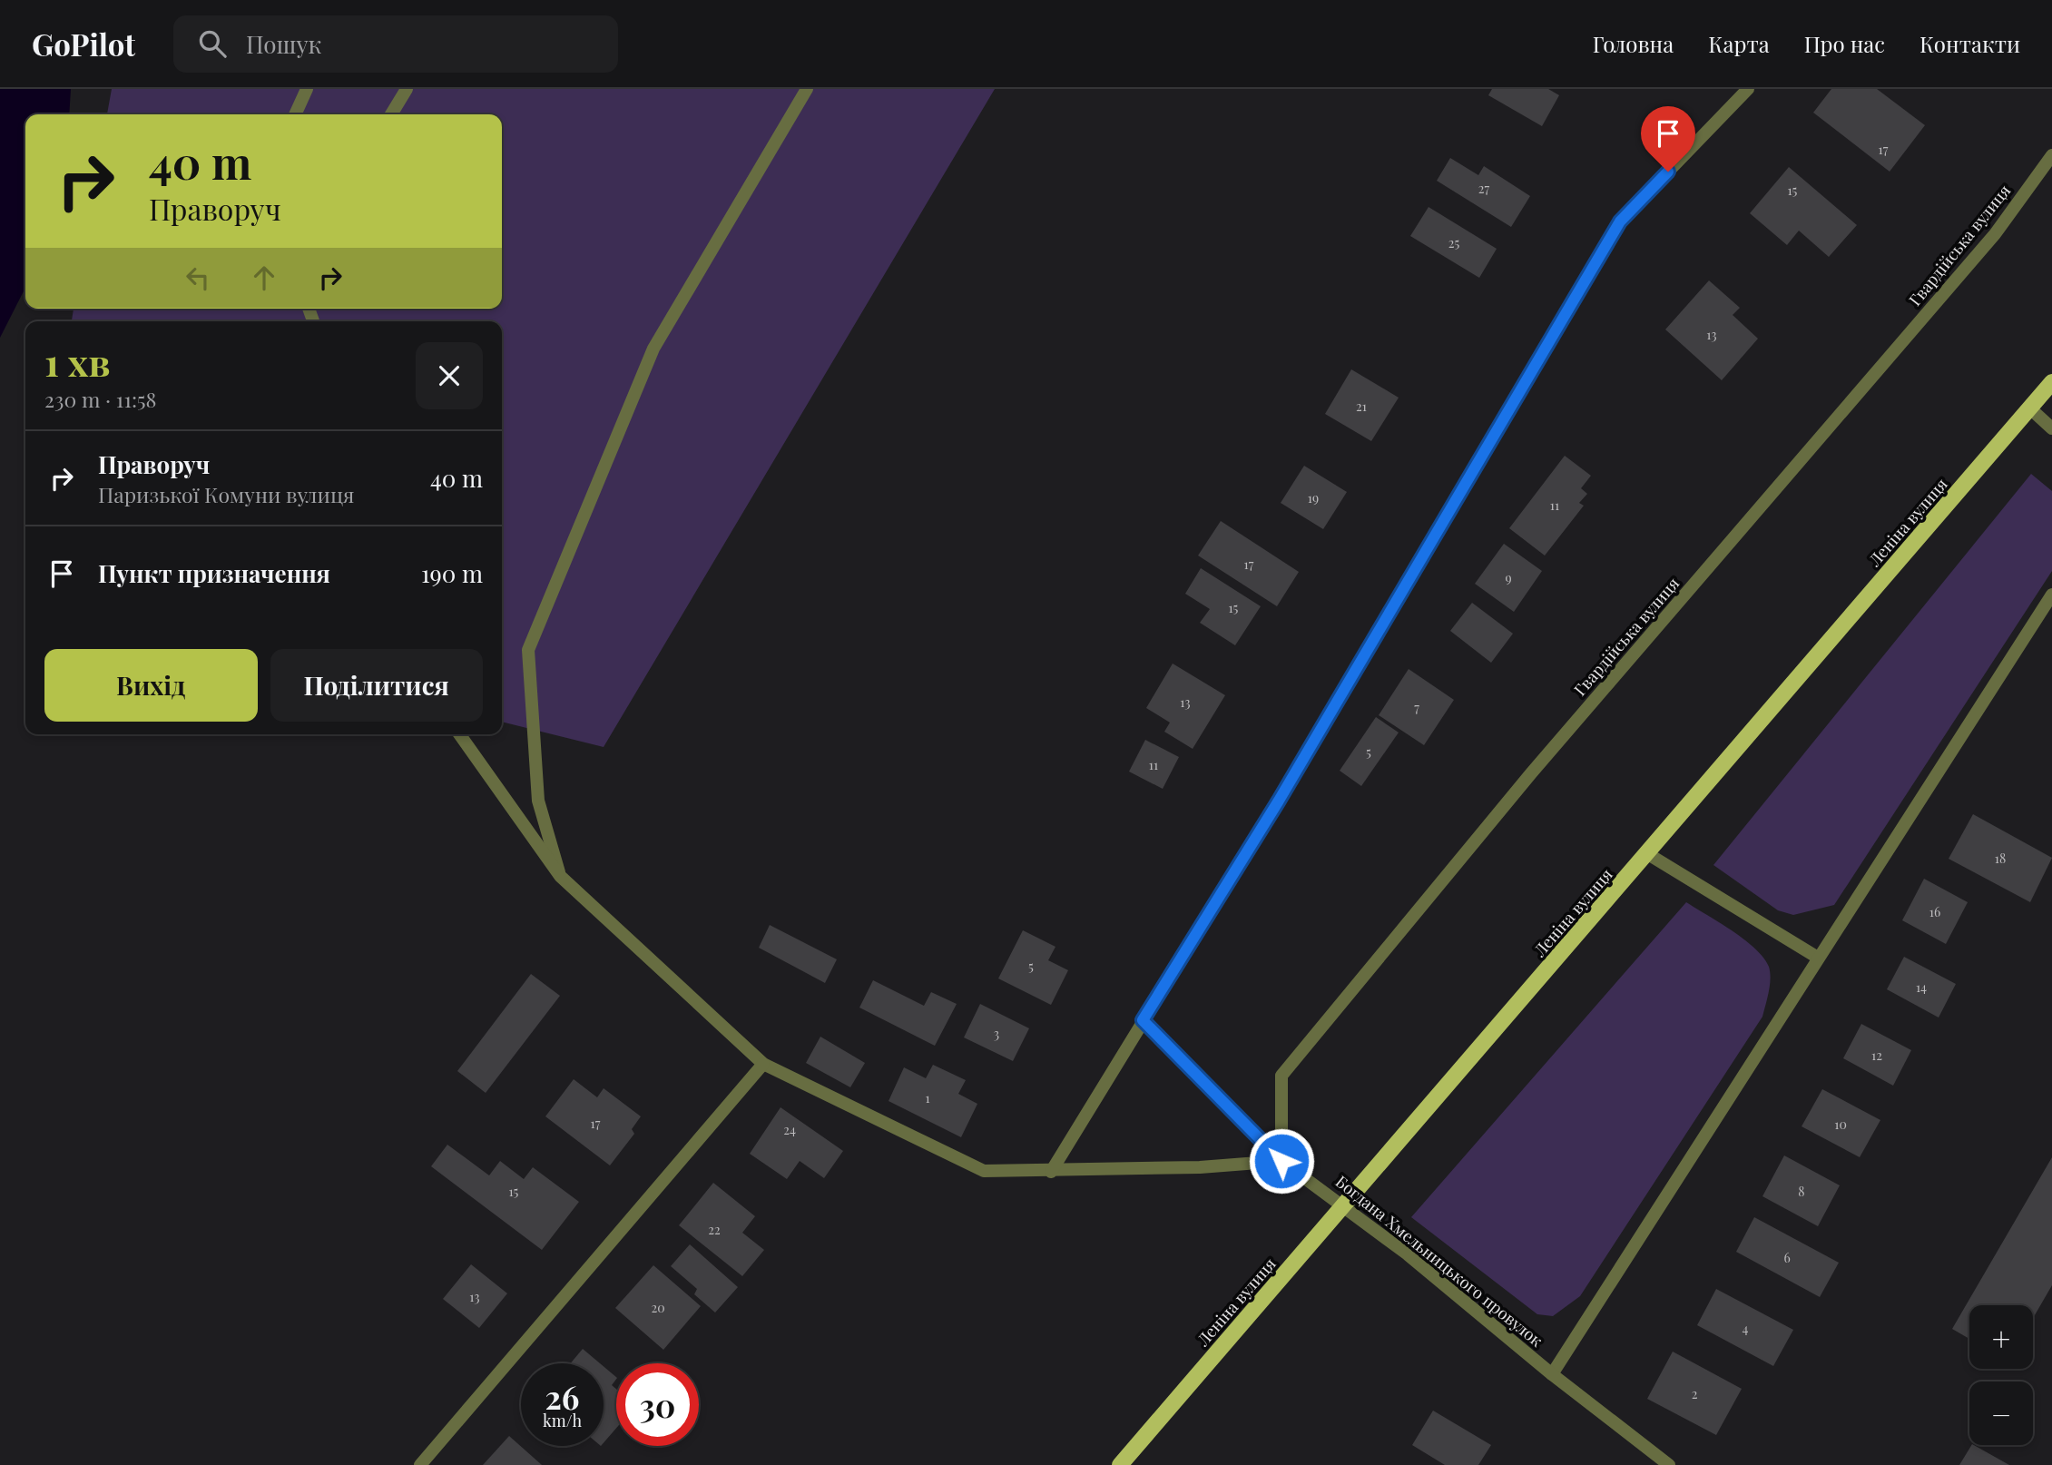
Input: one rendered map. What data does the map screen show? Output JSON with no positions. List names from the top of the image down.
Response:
{
  "streets": {
    "main road": ["Леніна вулиця"],
    "street": ["Гвардійська вулиця", "Богдана Хмельницького провулок"]
  },
  "crossings": [
    ["Гвардійська вулиця", "Богдана Хмельницького провулок"],
    ["Леніна вулиця", "Богдана Хмельницького провулок"]
  ],
  "house_numbers": [
    "17",
    "27",
    "15",
    "25",
    "13",
    "21",
    "19",
    "11",
    "17",
    "9",
    "15",
    "13",
    "7",
    "5",
    "11",
    "18",
    "16",
    "5",
    "14",
    "3",
    "12",
    "1",
    "17",
    "10",
    "24",
    "15",
    "8",
    "22",
    "6",
    "13",
    "20",
    "4",
    "2"
  ],
  "page": {
    "header": "GoPilot",
    "search": "Пошук",
    "nav": [
      "Головна",
      "Карта",
      "Про нас",
      "Контакти"
    ],
    "turn": ["40 m", "Праворуч"],
    "heading": ["1 хв", "230 m · 11:58"],
    "list": [
      {
        "name": "Праворуч",
        "note": "Паризької Комуни вулиця",
        "value": "40 m"
      },
      {
        "name": "Пункт призначення",
        "value": "190 m"
      }
    ],
    "buttons": ["Вихід", "Поділитися"],
    "map_buttons": ["+", "−"],
    "speed": "26 km/h",
    "limit": "30"
  }
}
